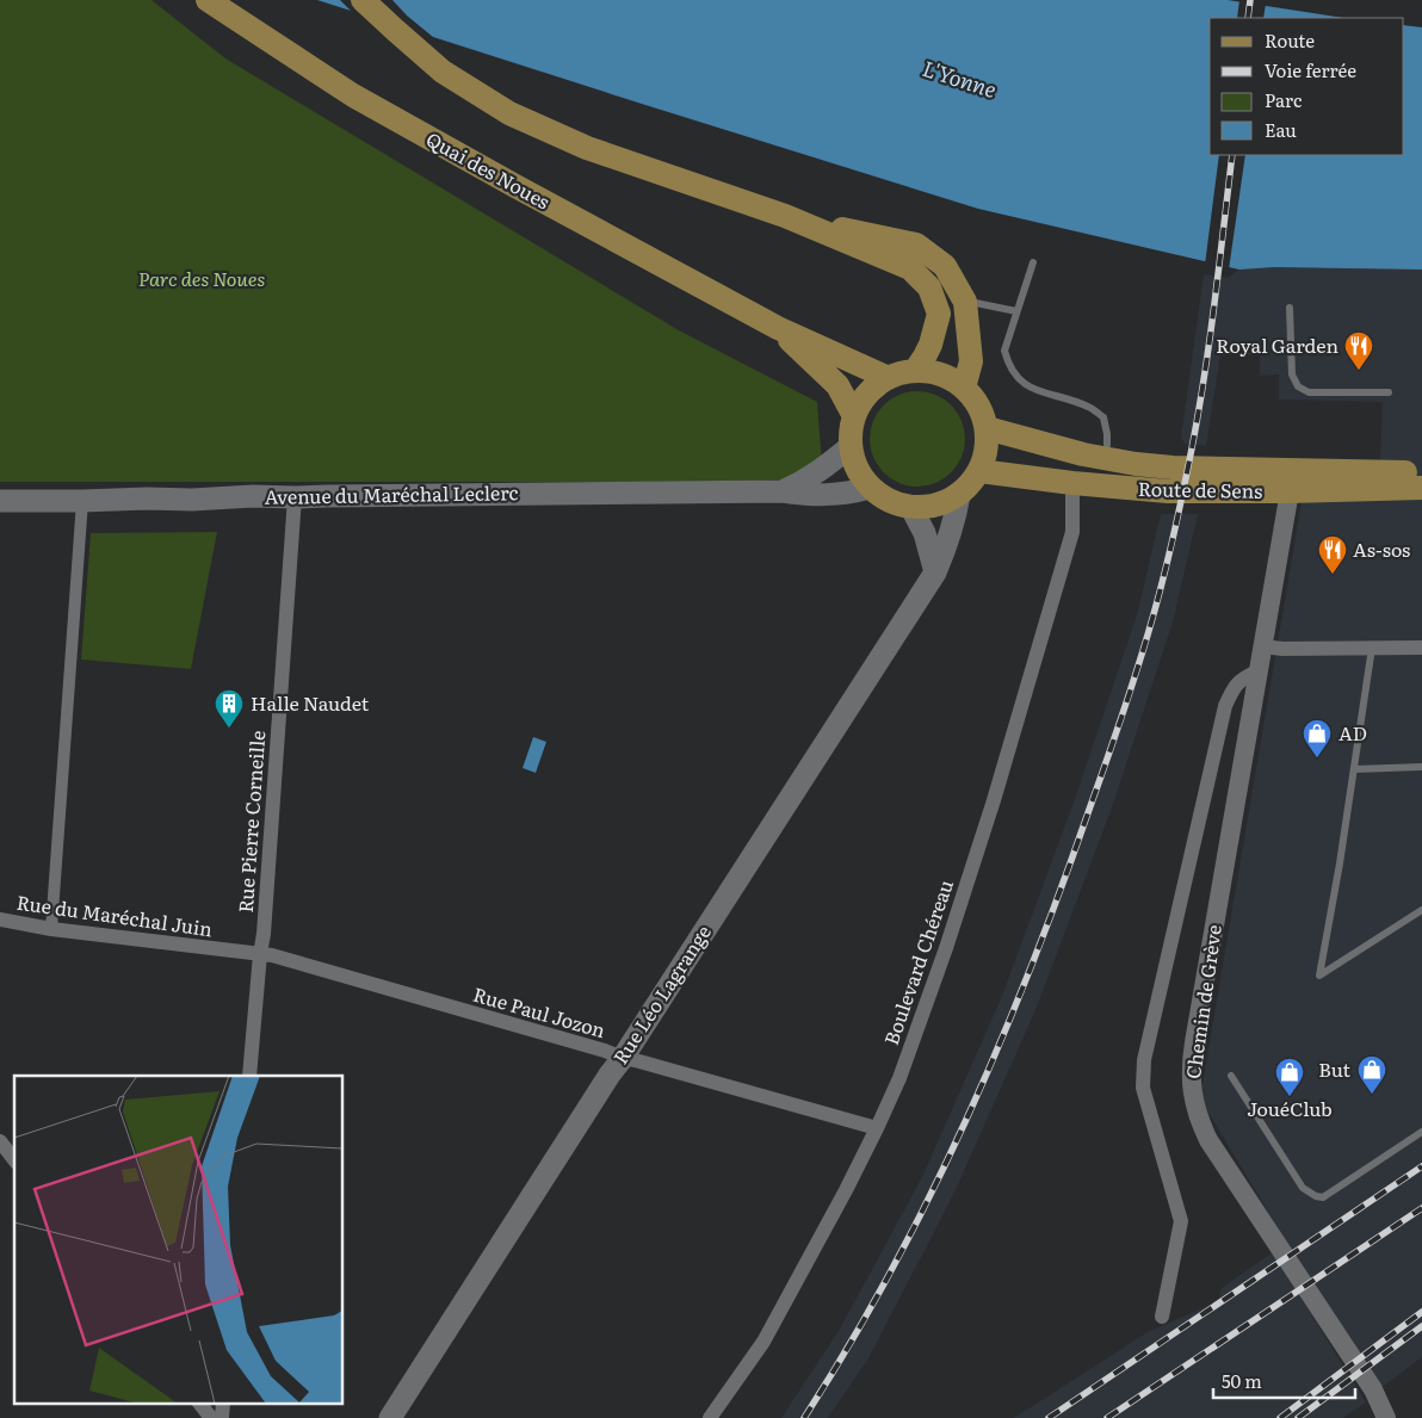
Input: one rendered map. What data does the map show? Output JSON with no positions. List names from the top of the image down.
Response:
{
  "streets": {
    "main road": [
      "Quai des Noues",
      "Route de Sens",
      "Avenue du Maréchal Leclerc",
      "Rue Léo Lagrange"
    ],
    "street": [
      "Rue Pierre Corneille",
      "Rue du Maréchal Juin",
      "Boulevard Chéreau",
      "Chemin de Grève",
      "Rue Paul Jozon"
    ]
  },
  "crossings": [
    ["Route de Sens", "Avenue du Maréchal Leclerc"],
    ["Route de Sens", "Boulevard Chéreau"],
    ["Route de Sens", "Rue Léo Lagrange"],
    ["Route de Sens", "Chemin de Grève"],
    ["Avenue du Maréchal Leclerc", "Rue Pierre Corneille"],
    ["Avenue du Maréchal Leclerc", "Rue Léo Lagrange"],
    ["Rue Pierre Corneille", "Rue du Maréchal Juin"],
    ["Rue Pierre Corneille", "Rue Paul Jozon"],
    ["Rue du Maréchal Juin", "Rue Paul Jozon"],
    ["Boulevard Chéreau", "Rue Paul Jozon"],
    ["Rue Léo Lagrange", "Rue Paul Jozon"]
  ],
  "water": ["L'Yonne"],
  "parks": ["Parc des Noues"],
  "places": {
    "restaurant": ["Royal Garden", "As-sos"],
    "building": ["Halle Naudet"],
    "shop": ["AD", "But", "JouéClub"]
  },
  "legend": [
    "Route",
    "Voie ferrée",
    "Parc",
    "Eau"
  ],
  "scale_bar": "50 m"
}
